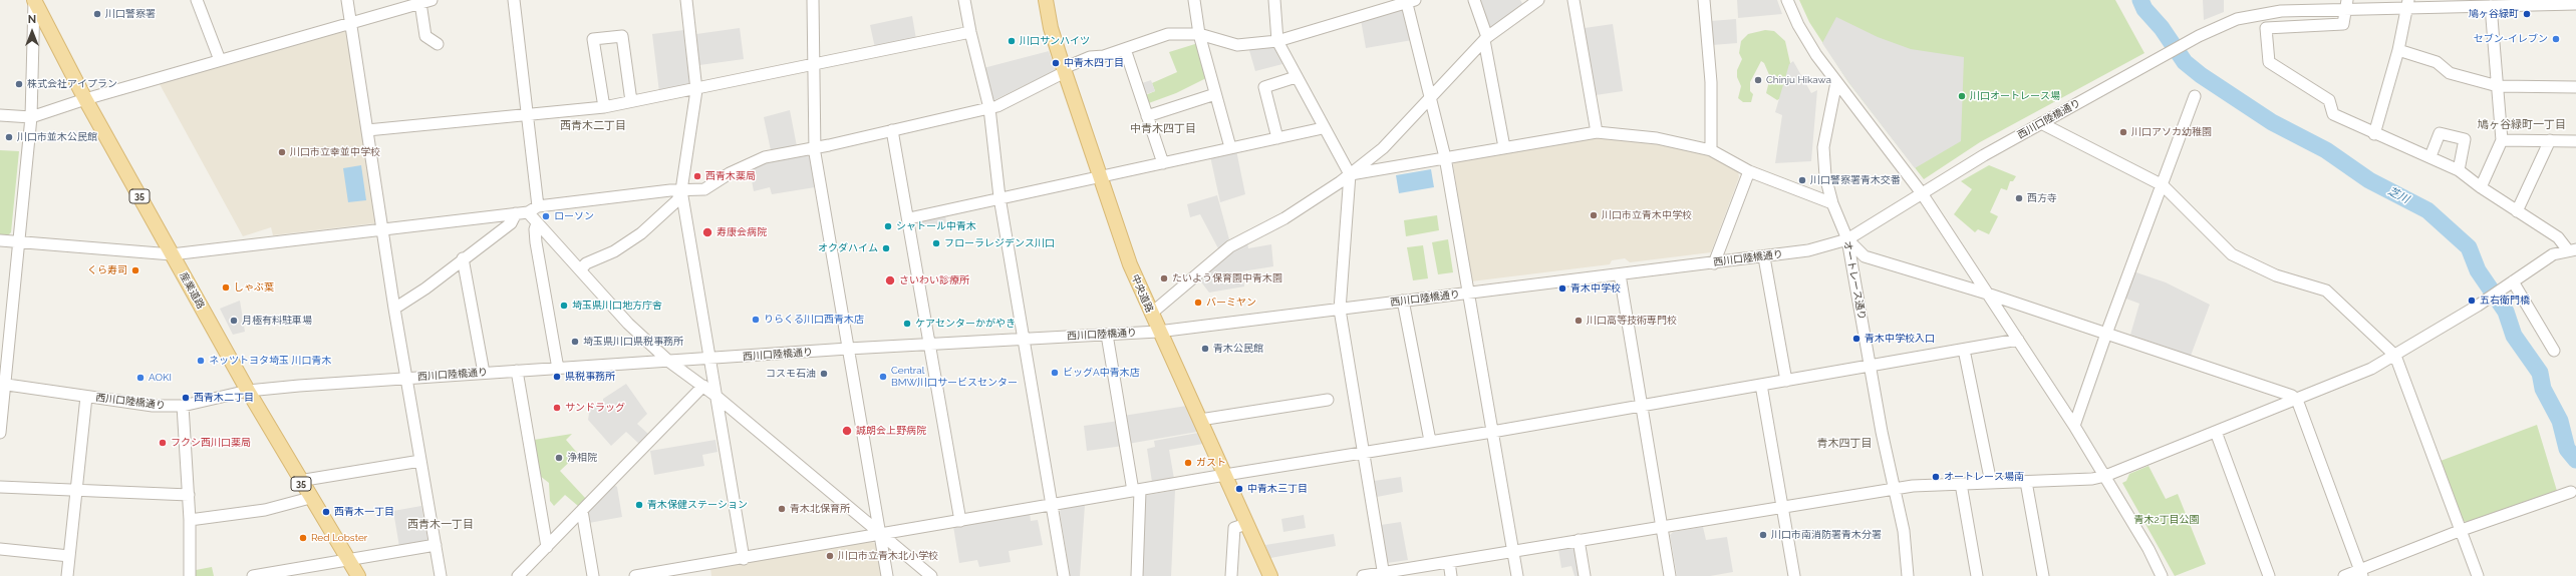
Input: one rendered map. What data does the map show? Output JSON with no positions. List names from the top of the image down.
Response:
{
  "streets": {
    "main road": ["35", "産業道路", "中央道路"],
    "street": ["西川口陸橋通り", "オートレース通り"]
  },
  "crossings": [
    ["西川口陸橋通り", "オートレース通り"],
    ["西川口陸橋通り", "産業道路"],
    ["西川口陸橋通り", "中央道路"]
  ],
  "districts": [
    "鳩ヶ谷緑町一丁目",
    "西青木二丁目",
    "中青木四丁目",
    "青木四丁目",
    "西青木一丁目"
  ],
  "water": ["芝川"],
  "parks": ["青木2丁目公園"],
  "places": [
    "川口警察署",
    "鳩ヶ谷緑町",
    "セブン-イレブン",
    "川口サンハイツ",
    "中青木四丁目",
    "Chinju Hikawa",
    "株式会社アイプラン",
    "川口オートレース場",
    "川口アソカ幼稚園",
    "川口市並木公民館",
    "川口市立幸並中学校",
    "西青木薬局",
    "川口警察署青木交番",
    "西方寺",
    "川口市立青木中学校",
    "ローソン",
    "シャトール中青木",
    "寿康会病院",
    "フローラレジデンス川口",
    "オクダハイム",
    "くら寿司",
    "たいよう保育園中青木園",
    "さいわい診療所",
    "しゃぶ葉",
    "青木中学校",
    "五右衛門橋",
    "バーミヤン",
    "埼玉県川口地方庁舎",
    "りらくる川口西青木店",
    "月極有料駐車場",
    "川口高等技術専門校",
    "ケアセンターかがやき",
    "青木中学校入口",
    "埼玉県川口県税事務所",
    "青木公民館",
    "ネッツトヨタ埼玉 川口青木",
    "ビッグA中青木店",
    "コスモ石油",
    "県税事務所",
    "Central BMW川口サービスセンター",
    "AOKI",
    "西青木二丁目",
    "サンドラッグ",
    "誠朗会上野病院",
    "フクシ西川口薬局",
    "浄相院",
    "ガスト",
    "オートレース場南",
    "中青木三丁目",
    "青木保健ステーション",
    "青木北保育所",
    "西青木一丁目",
    "川口市南消防署青木分署",
    "Red Lobster",
    "川口市立青木北小学校"
  ],
  "north": "top"
}
